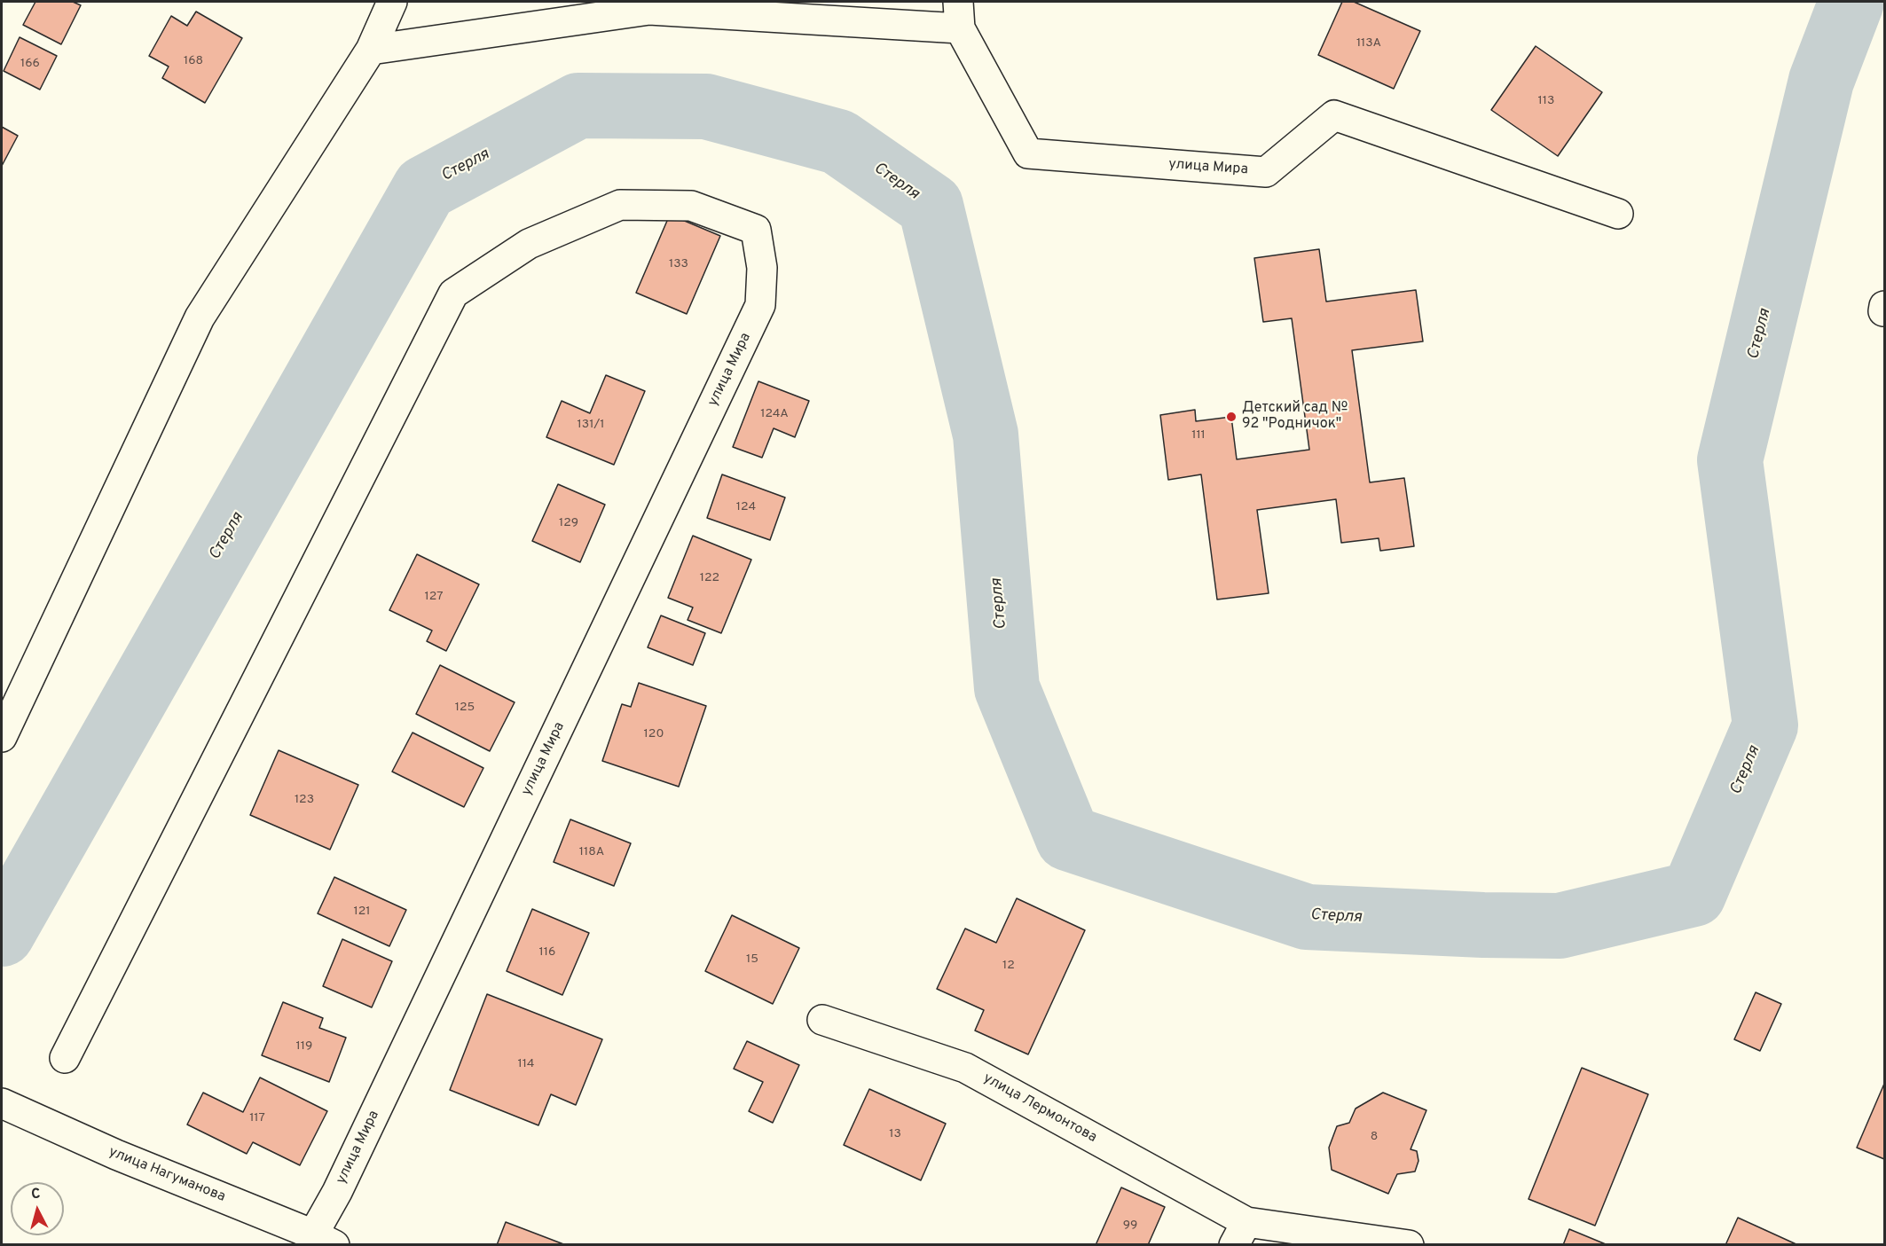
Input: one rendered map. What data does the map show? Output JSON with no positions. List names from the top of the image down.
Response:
{
  "streets": {
    "street": ["улица Мира", "улица Лермонтова", "улица Нагуманова"]
  },
  "crossings": [
    ["улица Мира", "улица Нагуманова"]
  ],
  "water": ["Стерля"],
  "places": ["Детский сад № 92 \"Родничок\""],
  "house_numbers": [
    "113А",
    "168",
    "166",
    "113",
    "133",
    "124А",
    "131/1",
    "111",
    "124",
    "129",
    "122",
    "127",
    "125",
    "120",
    "123",
    "118А",
    "121",
    "116",
    "15",
    "12",
    "119",
    "114",
    "117",
    "13",
    "8",
    "99"
  ],
  "north": "top"
}
